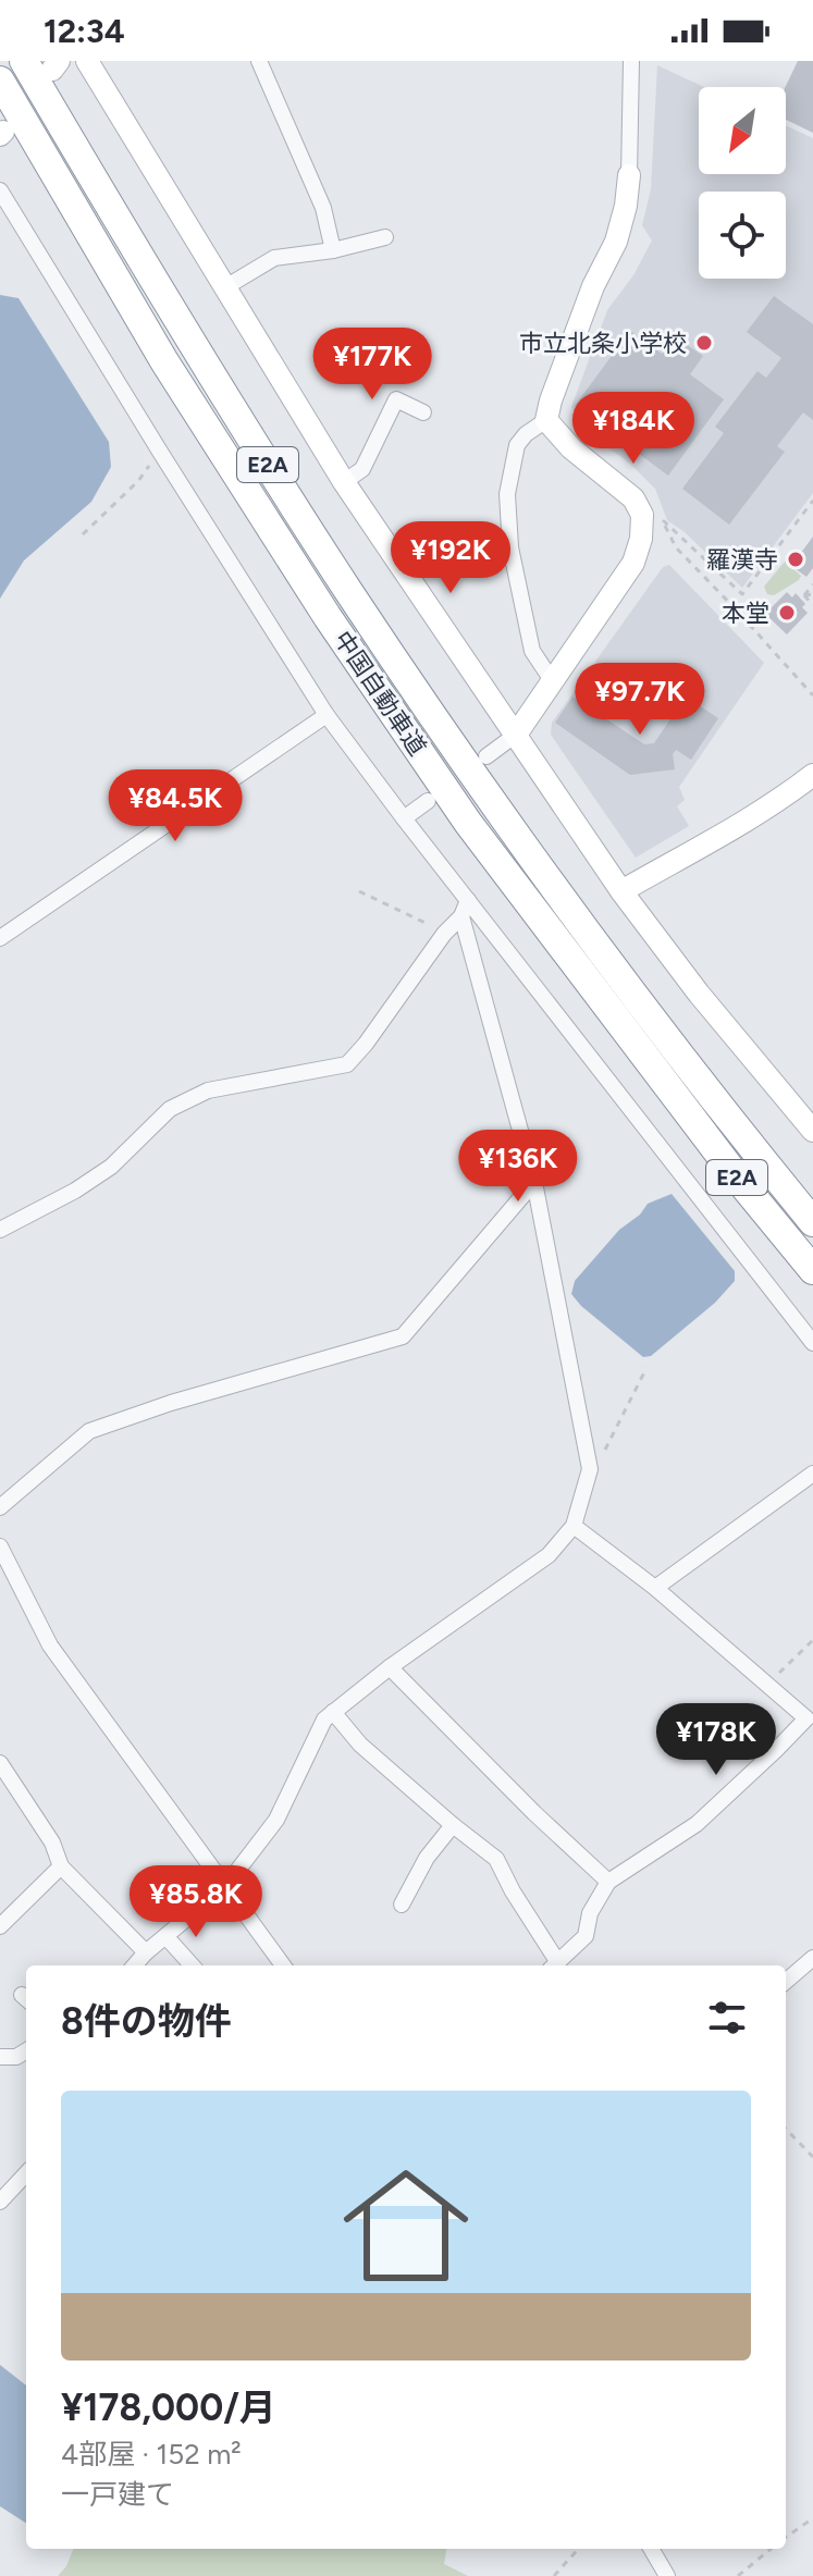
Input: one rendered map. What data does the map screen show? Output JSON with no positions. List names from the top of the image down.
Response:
{
  "streets": {
    "highway": ["E2A", "中国自動車道"]
  },
  "places": ["市立北条小学校", "羅漢寺", "本堂"],
  "north": "bottom left",
  "page": {
    "status": "12:34",
    "price": [
      "¥177K",
      "¥184K",
      "¥192K",
      "¥97.7K",
      "¥84.5K",
      "¥136K",
      "¥178K",
      "¥85.8K"
    ],
    "heading": "8件の物件",
    "list": [
      {
        "name": "¥178,000/月",
        "note": "4部屋 · 152 m² · 一戸建て"
      }
    ]
  }
}
